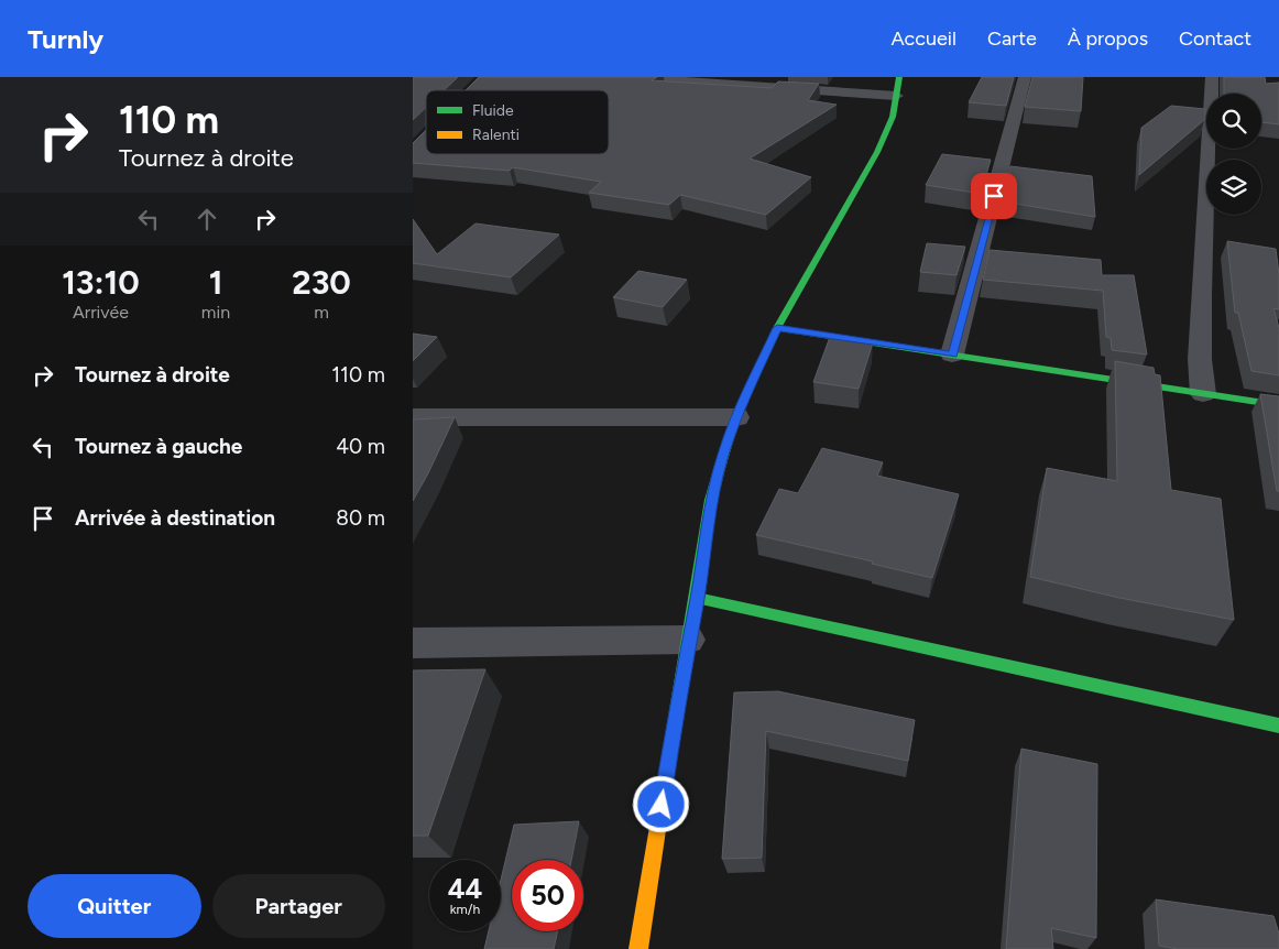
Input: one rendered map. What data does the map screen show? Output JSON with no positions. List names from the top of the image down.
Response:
{
  "legend": ["Fluide", "Ralenti"],
  "page": {
    "header": "Turnly",
    "nav": [
      "Accueil",
      "Carte",
      "À propos",
      "Contact"
    ],
    "turn": ["110 m", "Tournez à droite"],
    "eta": [
      "13:10",
      "Arrivée",
      "1",
      "min",
      "230",
      "m"
    ],
    "list": [
      {
        "name": "Tournez à droite",
        "value": "110 m"
      },
      {
        "name": "Tournez à gauche",
        "value": "40 m"
      },
      {
        "name": "Arrivée à destination",
        "value": "80 m"
      }
    ],
    "speed": "44 km/h",
    "limit": "50",
    "buttons": ["Quitter", "Partager"]
  }
}
